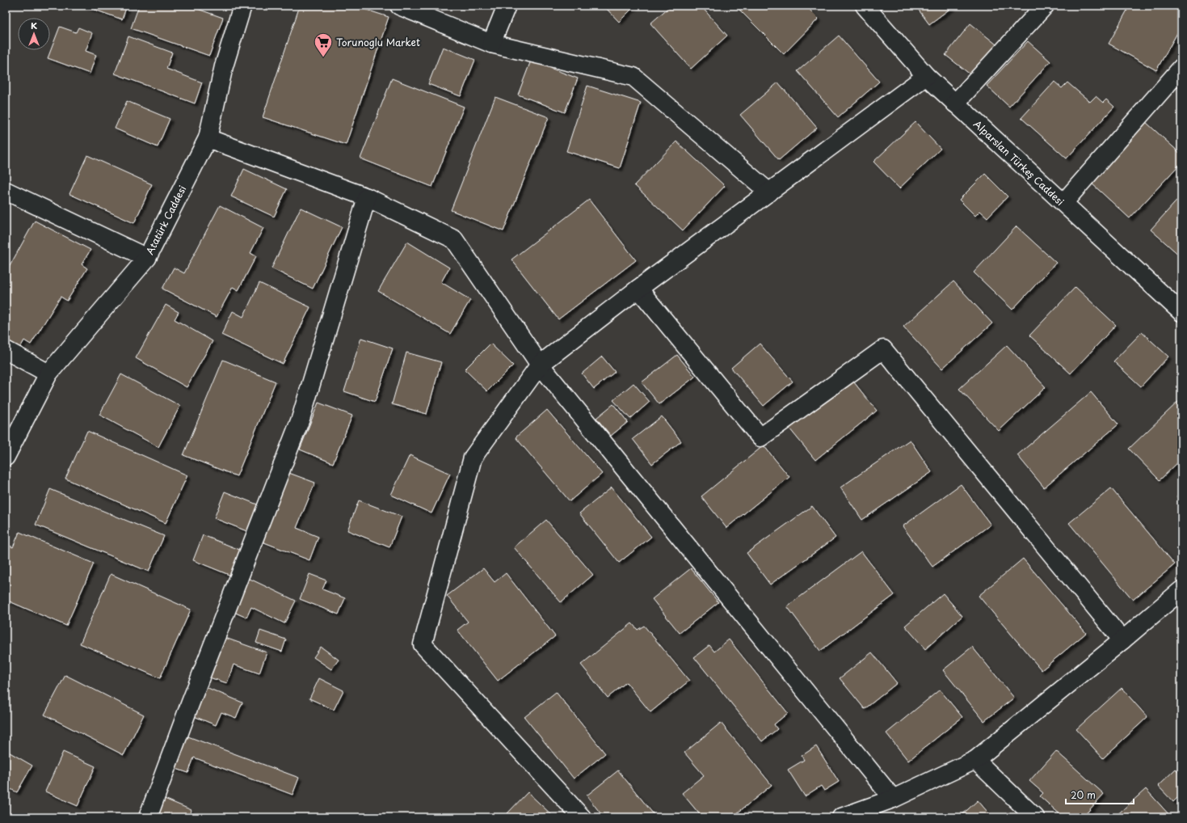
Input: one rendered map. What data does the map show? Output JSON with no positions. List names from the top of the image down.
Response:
{
  "streets": {
    "street": ["Alparslan Türkeş Caddesi", "Atatürk Caddesi"]
  },
  "places": {
    "supermarket": ["Torunoglu Market"]
  },
  "scale_bar": "20 m",
  "north": "top"
}
